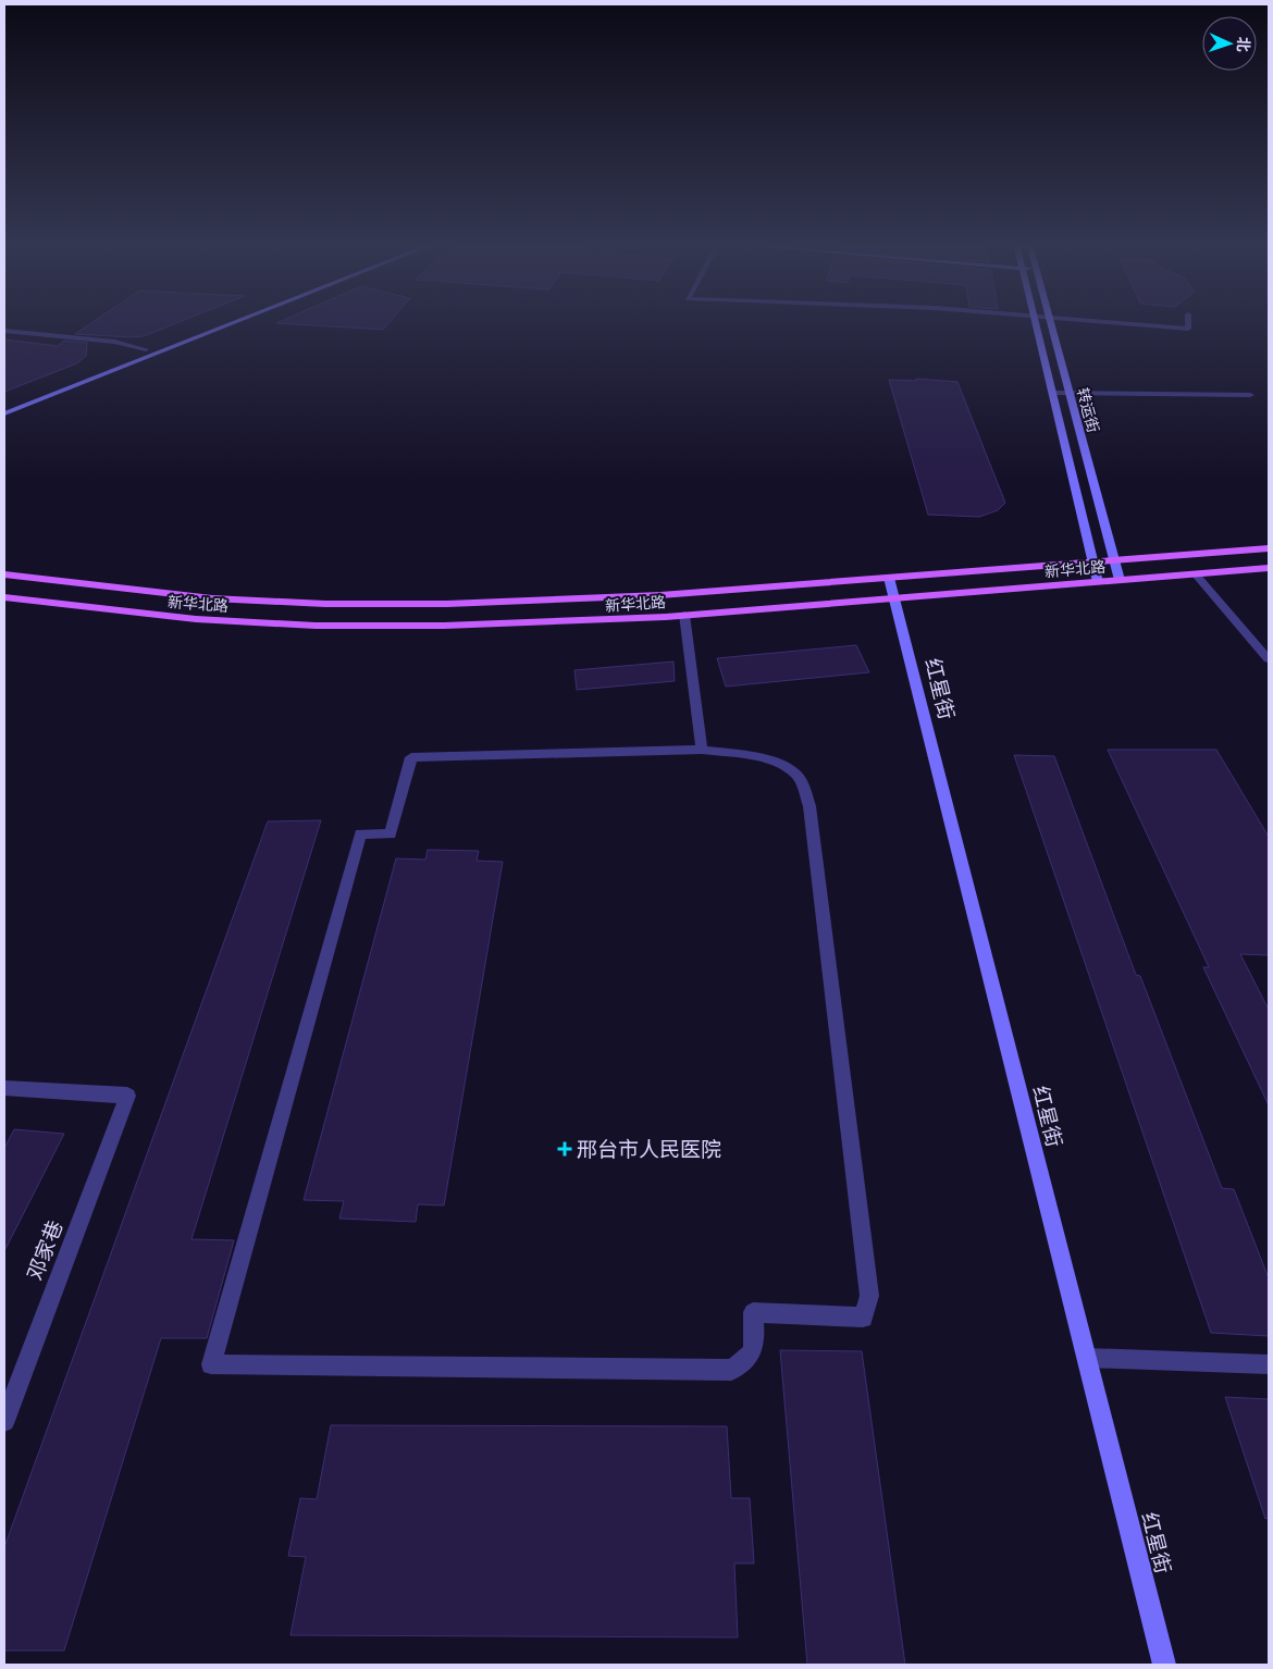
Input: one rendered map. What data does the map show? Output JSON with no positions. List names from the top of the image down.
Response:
{
  "streets": {
    "main road": ["新华北路"],
    "street": ["转运街", "红星街", "邓家巷"]
  },
  "crossings": [
    ["转运街", "新华北路"],
    ["新华北路", "红星街"]
  ],
  "places": {
    "health": ["邢台市人民医院"]
  },
  "north": "right"
}
